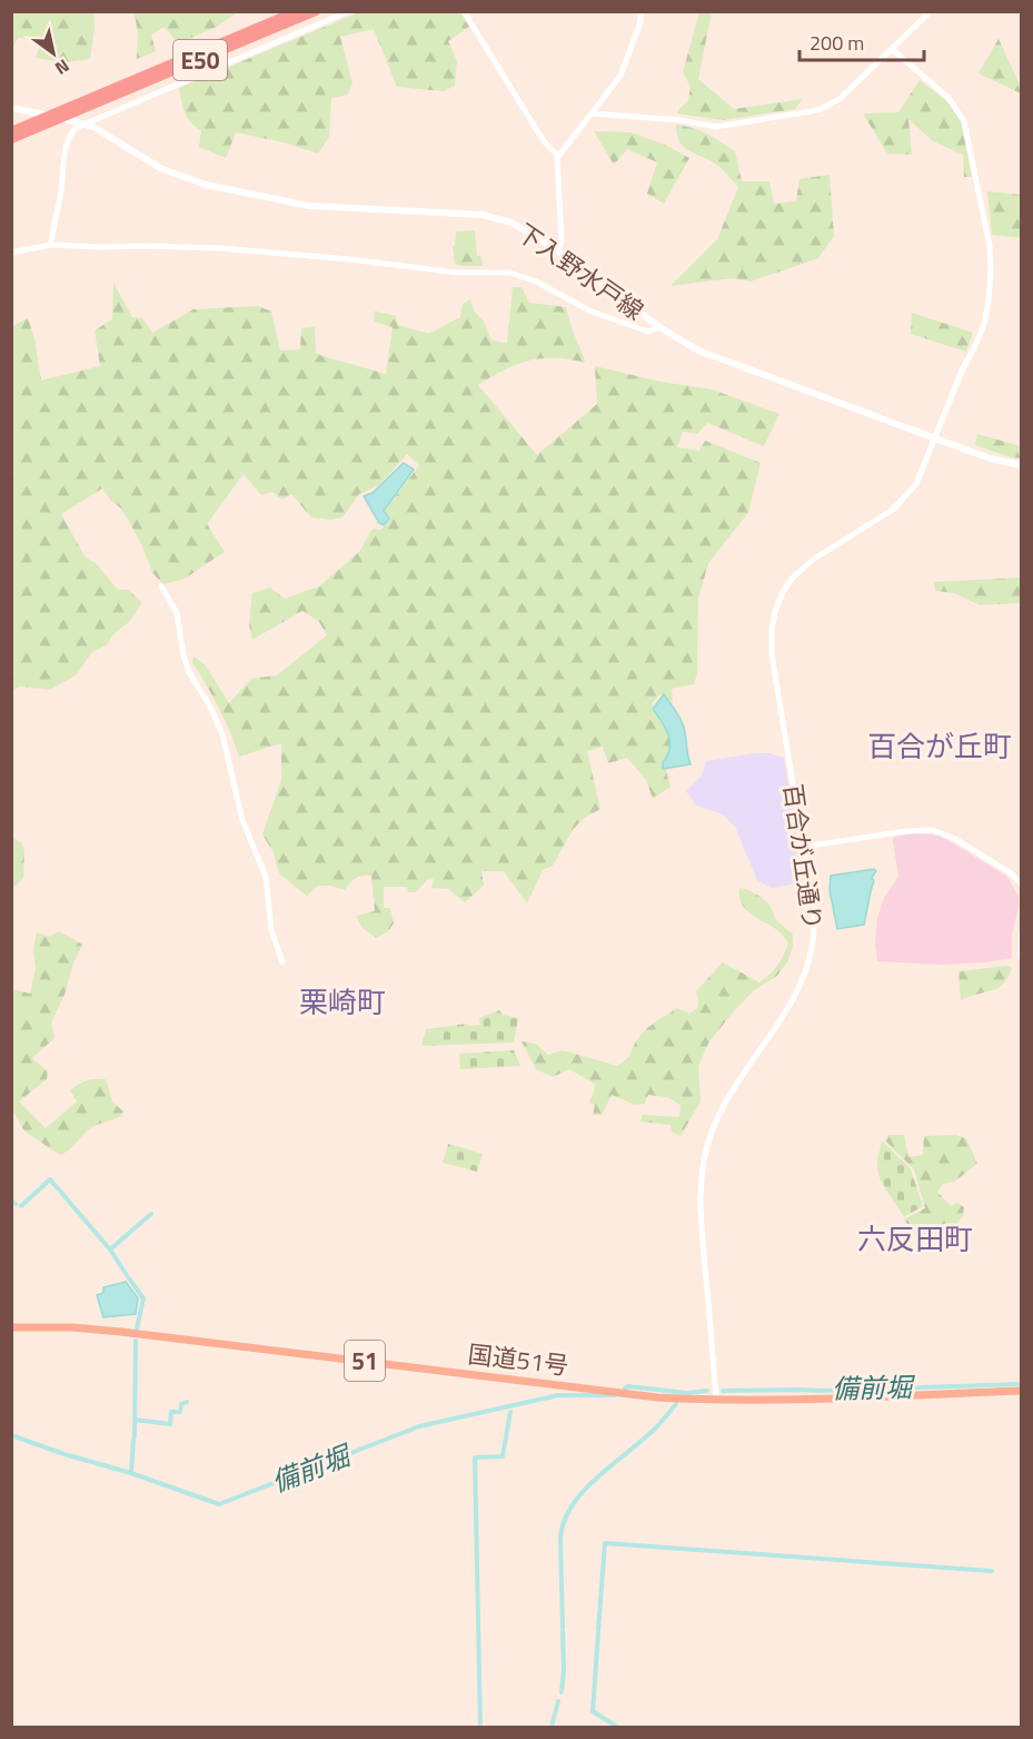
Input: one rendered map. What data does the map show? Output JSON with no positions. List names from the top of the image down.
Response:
{
  "streets": {
    "highway": ["E50", "国道51号", "51"],
    "main road": ["下入野水戸線"],
    "street": ["百合が丘通り"]
  },
  "crossings": [
    ["下入野水戸線", "百合が丘通り"],
    ["百合が丘通り", "国道51号"]
  ],
  "districts": ["百合が丘町", "栗崎町", "六反田町"],
  "water": ["備前堀"],
  "scale_bar": "200 m",
  "north": "bottom right"
}
